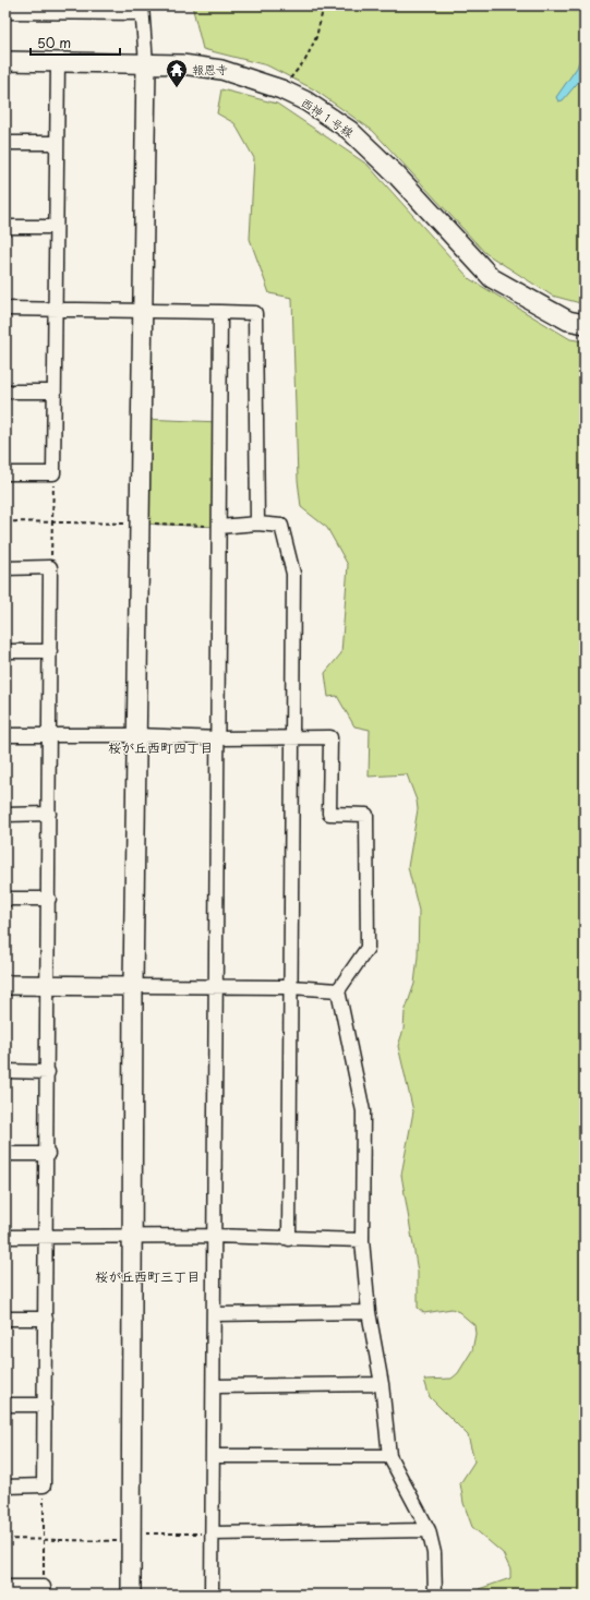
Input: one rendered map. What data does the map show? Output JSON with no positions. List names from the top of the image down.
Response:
{
  "streets": {
    "street": ["西神１号線"]
  },
  "districts": ["桜が丘西町四丁目", "桜が丘西町三丁目"],
  "places": {
    "temple": ["報恩寺"]
  },
  "scale_bar": "50 m"
}
